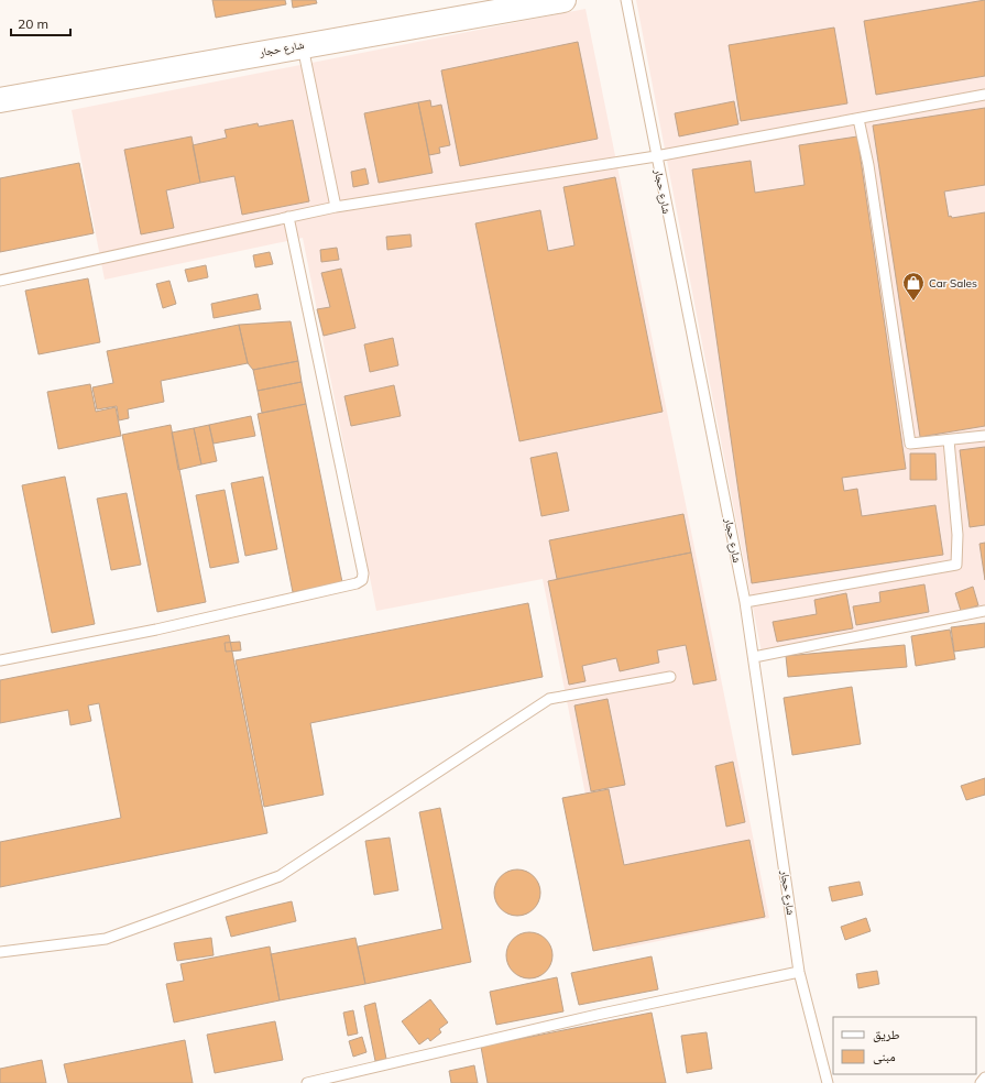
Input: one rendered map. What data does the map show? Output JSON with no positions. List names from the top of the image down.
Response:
{
  "streets": {
    "street": ["شارع حجار"]
  },
  "places": {
    "shop": ["Car Sales"]
  },
  "legend": ["طريق", "مبنى"],
  "scale_bar": "20 m"
}
